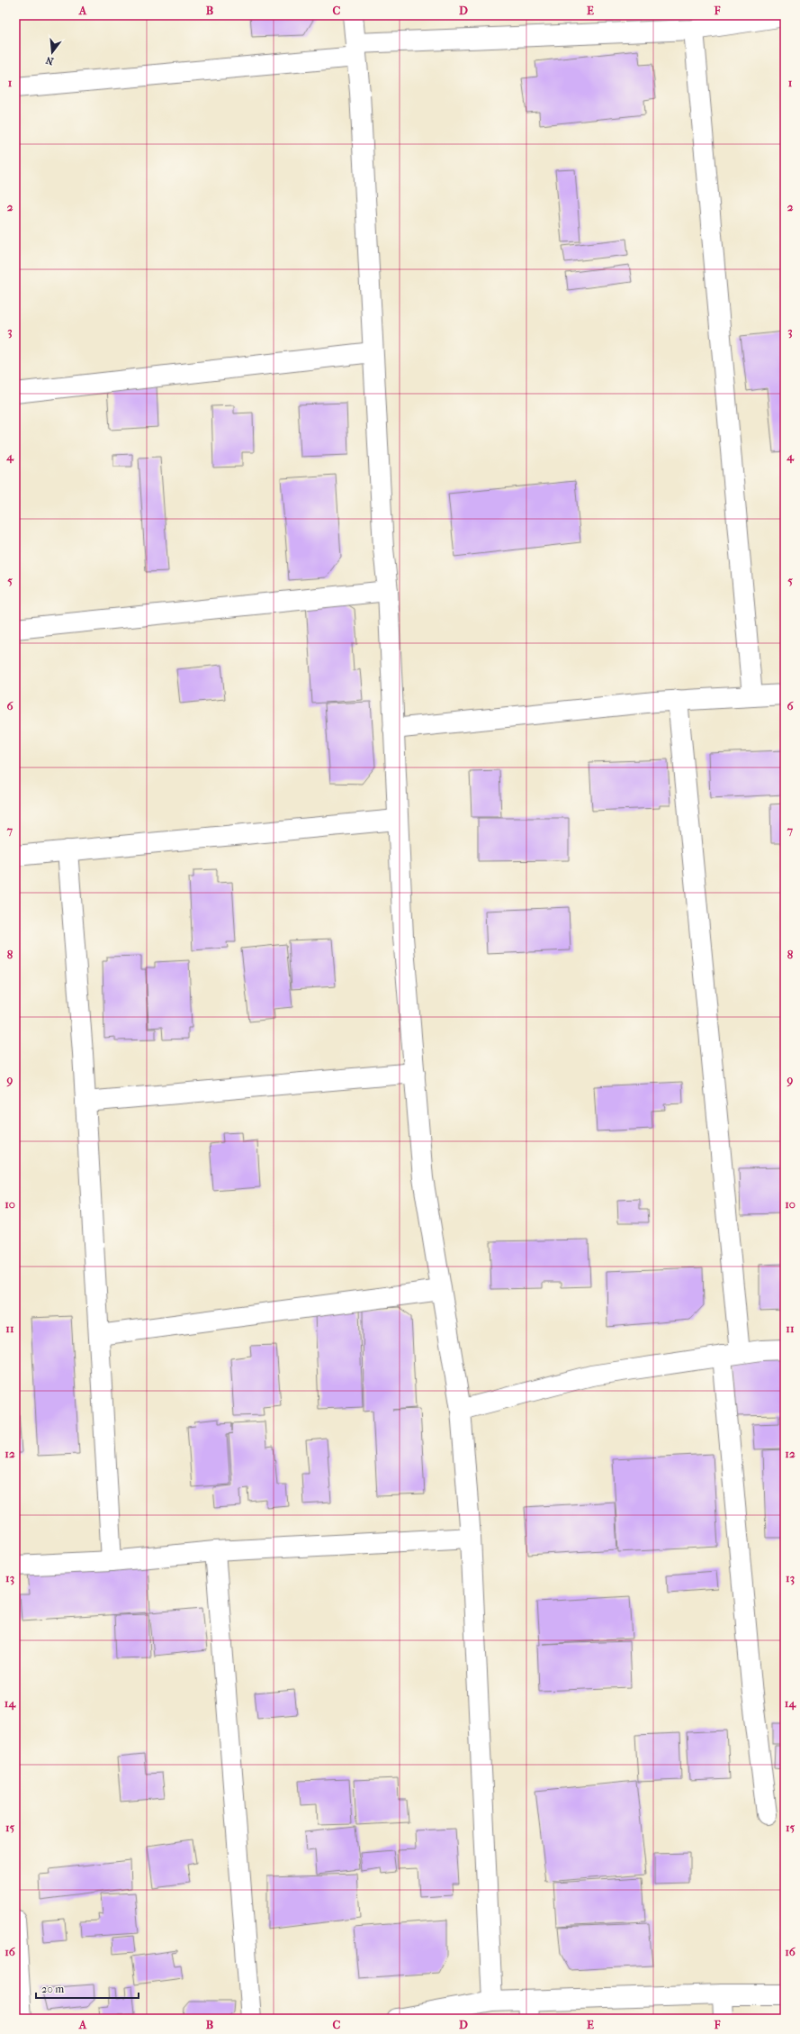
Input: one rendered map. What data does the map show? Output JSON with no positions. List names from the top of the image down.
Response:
{
  "scale_bar": "20 m",
  "north": "bottom",
  "grid": {
    "columns": [
      "A",
      "B",
      "C",
      "D",
      "E",
      "F"
    ],
    "rows": [
      "1",
      "2",
      "3",
      "4",
      "5",
      "6",
      "7",
      "8",
      "9",
      "10",
      "11",
      "12",
      "13",
      "14",
      "15",
      "16"
    ]
  }
}
